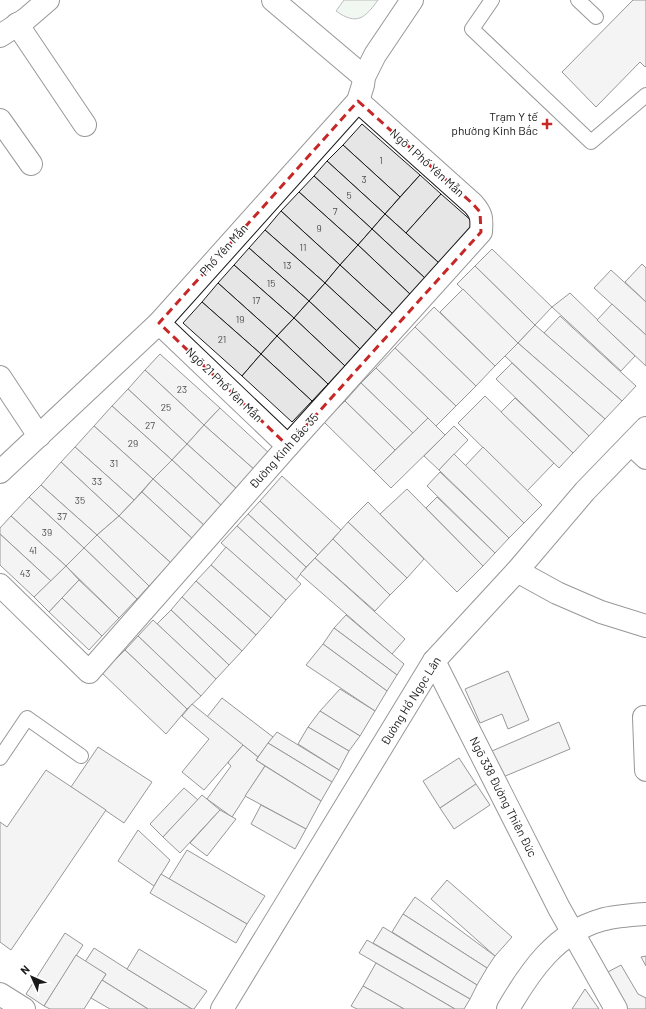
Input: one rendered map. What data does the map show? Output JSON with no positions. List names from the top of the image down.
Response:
{
  "streets": {
    "street": [
      "Ngõ 1 Phố Yên Mẫn",
      "Phố Yên Mẫn",
      "Ngõ 21 Phố Yên Mẫn",
      "Đường Kinh Bắc 35",
      "Đường Hồ Ngọc Lân",
      "Ngõ 338 Đường Thiên Đức"
    ]
  },
  "crossings": [
    ["Ngõ 1 Phố Yên Mẫn", "Phố Yên Mẫn"],
    ["Ngõ 1 Phố Yên Mẫn", "Đường Kinh Bắc 35"],
    ["Phố Yên Mẫn", "Ngõ 21 Phố Yên Mẫn"],
    ["Ngõ 21 Phố Yên Mẫn", "Đường Kinh Bắc 35"],
    ["Đường Hồ Ngọc Lân", "Ngõ 338 Đường Thiên Đức"]
  ],
  "places": {
    "health": ["Trạm Y tế phường Kinh Bắc"]
  },
  "house_numbers": [
    "1",
    "3",
    "5",
    "7",
    "9",
    "11",
    "13",
    "15",
    "17",
    "19",
    "21",
    "23",
    "25",
    "27",
    "29",
    "31",
    "33",
    "35",
    "37",
    "39",
    "41",
    "43"
  ],
  "north": "top left"
}
